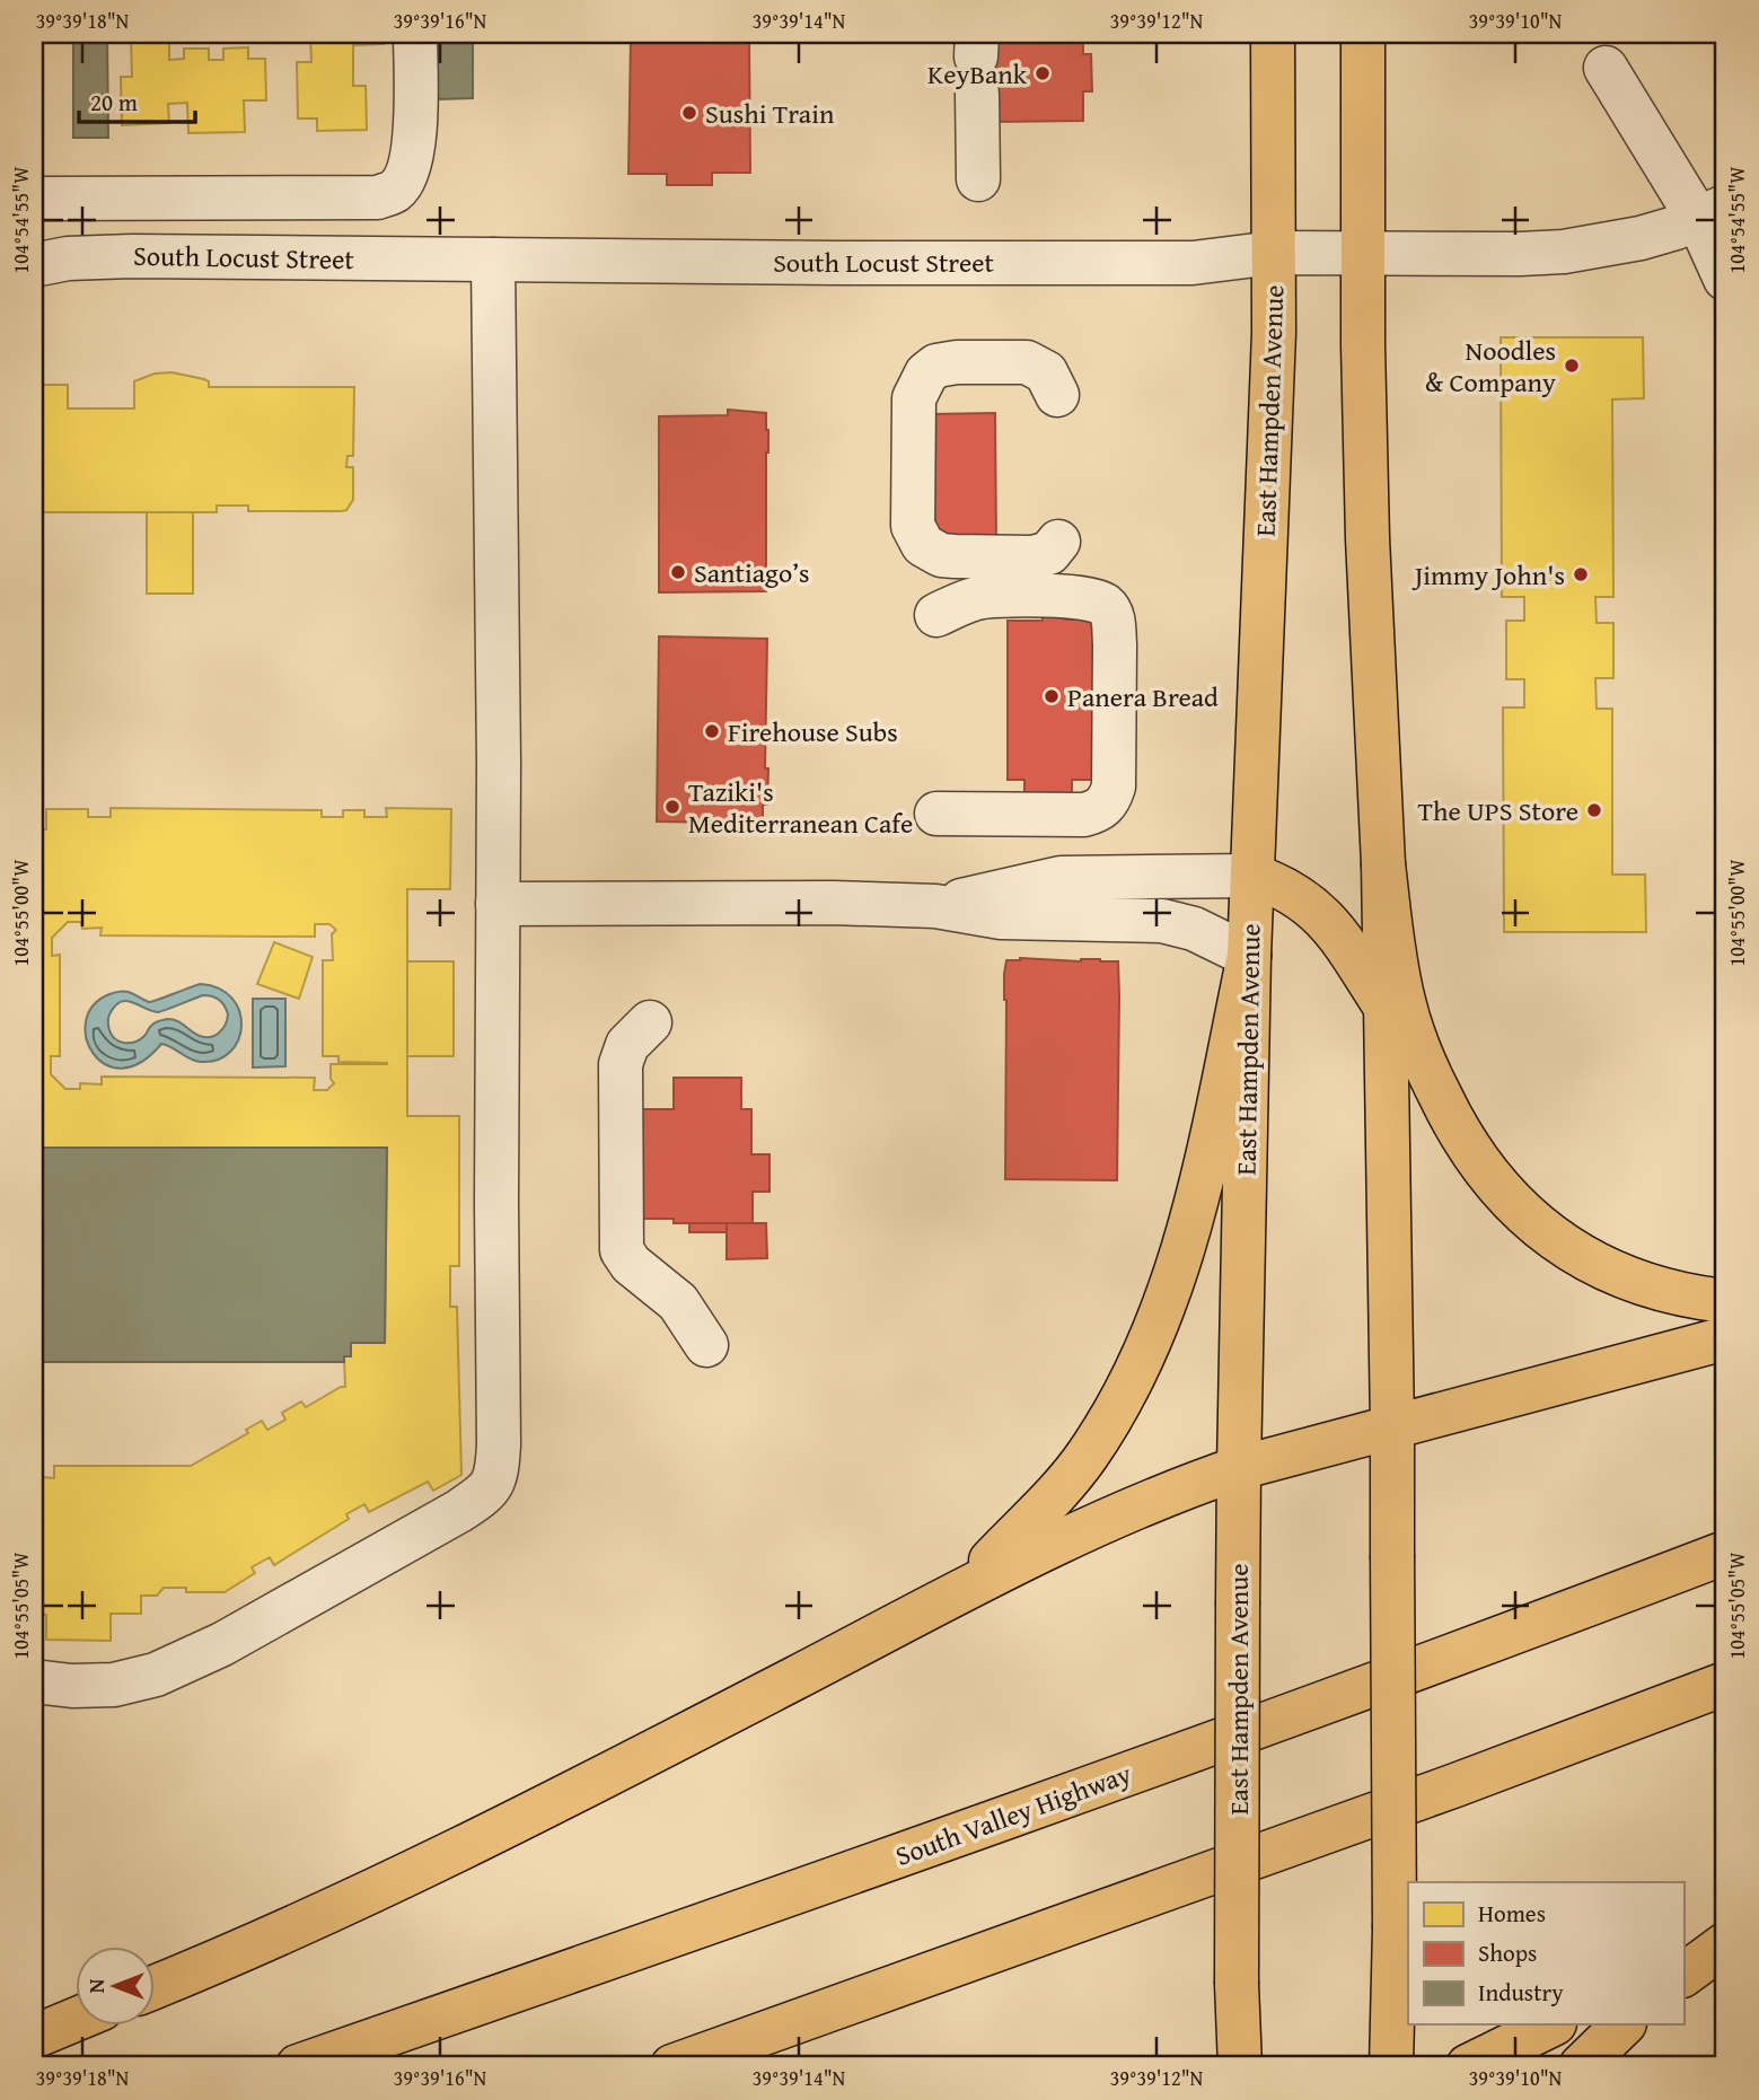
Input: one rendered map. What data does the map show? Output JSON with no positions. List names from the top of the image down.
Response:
{
  "streets": {
    "main road": ["East Hampden Avenue", "South Valley Highway"],
    "street": ["South Locust Street"]
  },
  "crossings": [
    ["South Locust Street", "East Hampden Avenue"]
  ],
  "places": [
    "KeyBank",
    "Sushi Train",
    "Noodles & Company",
    "Santiago’s",
    "Jimmy John's",
    "Panera Bread",
    "Firehouse Subs",
    "Taziki's Mediterranean Cafe",
    "The UPS Store"
  ],
  "legend": ["Homes", "Shops", "Industry"],
  "scale_bar": "20 m",
  "north": "left",
  "coordinates": [
    "39°39'18\"N",
    "39°39'16\"N",
    "39°39'14\"N",
    "39°39'12\"N",
    "39°39'10\"N",
    "104°54'55\"W",
    "104°55'00\"W",
    "104°55'05\"W"
  ]
}
